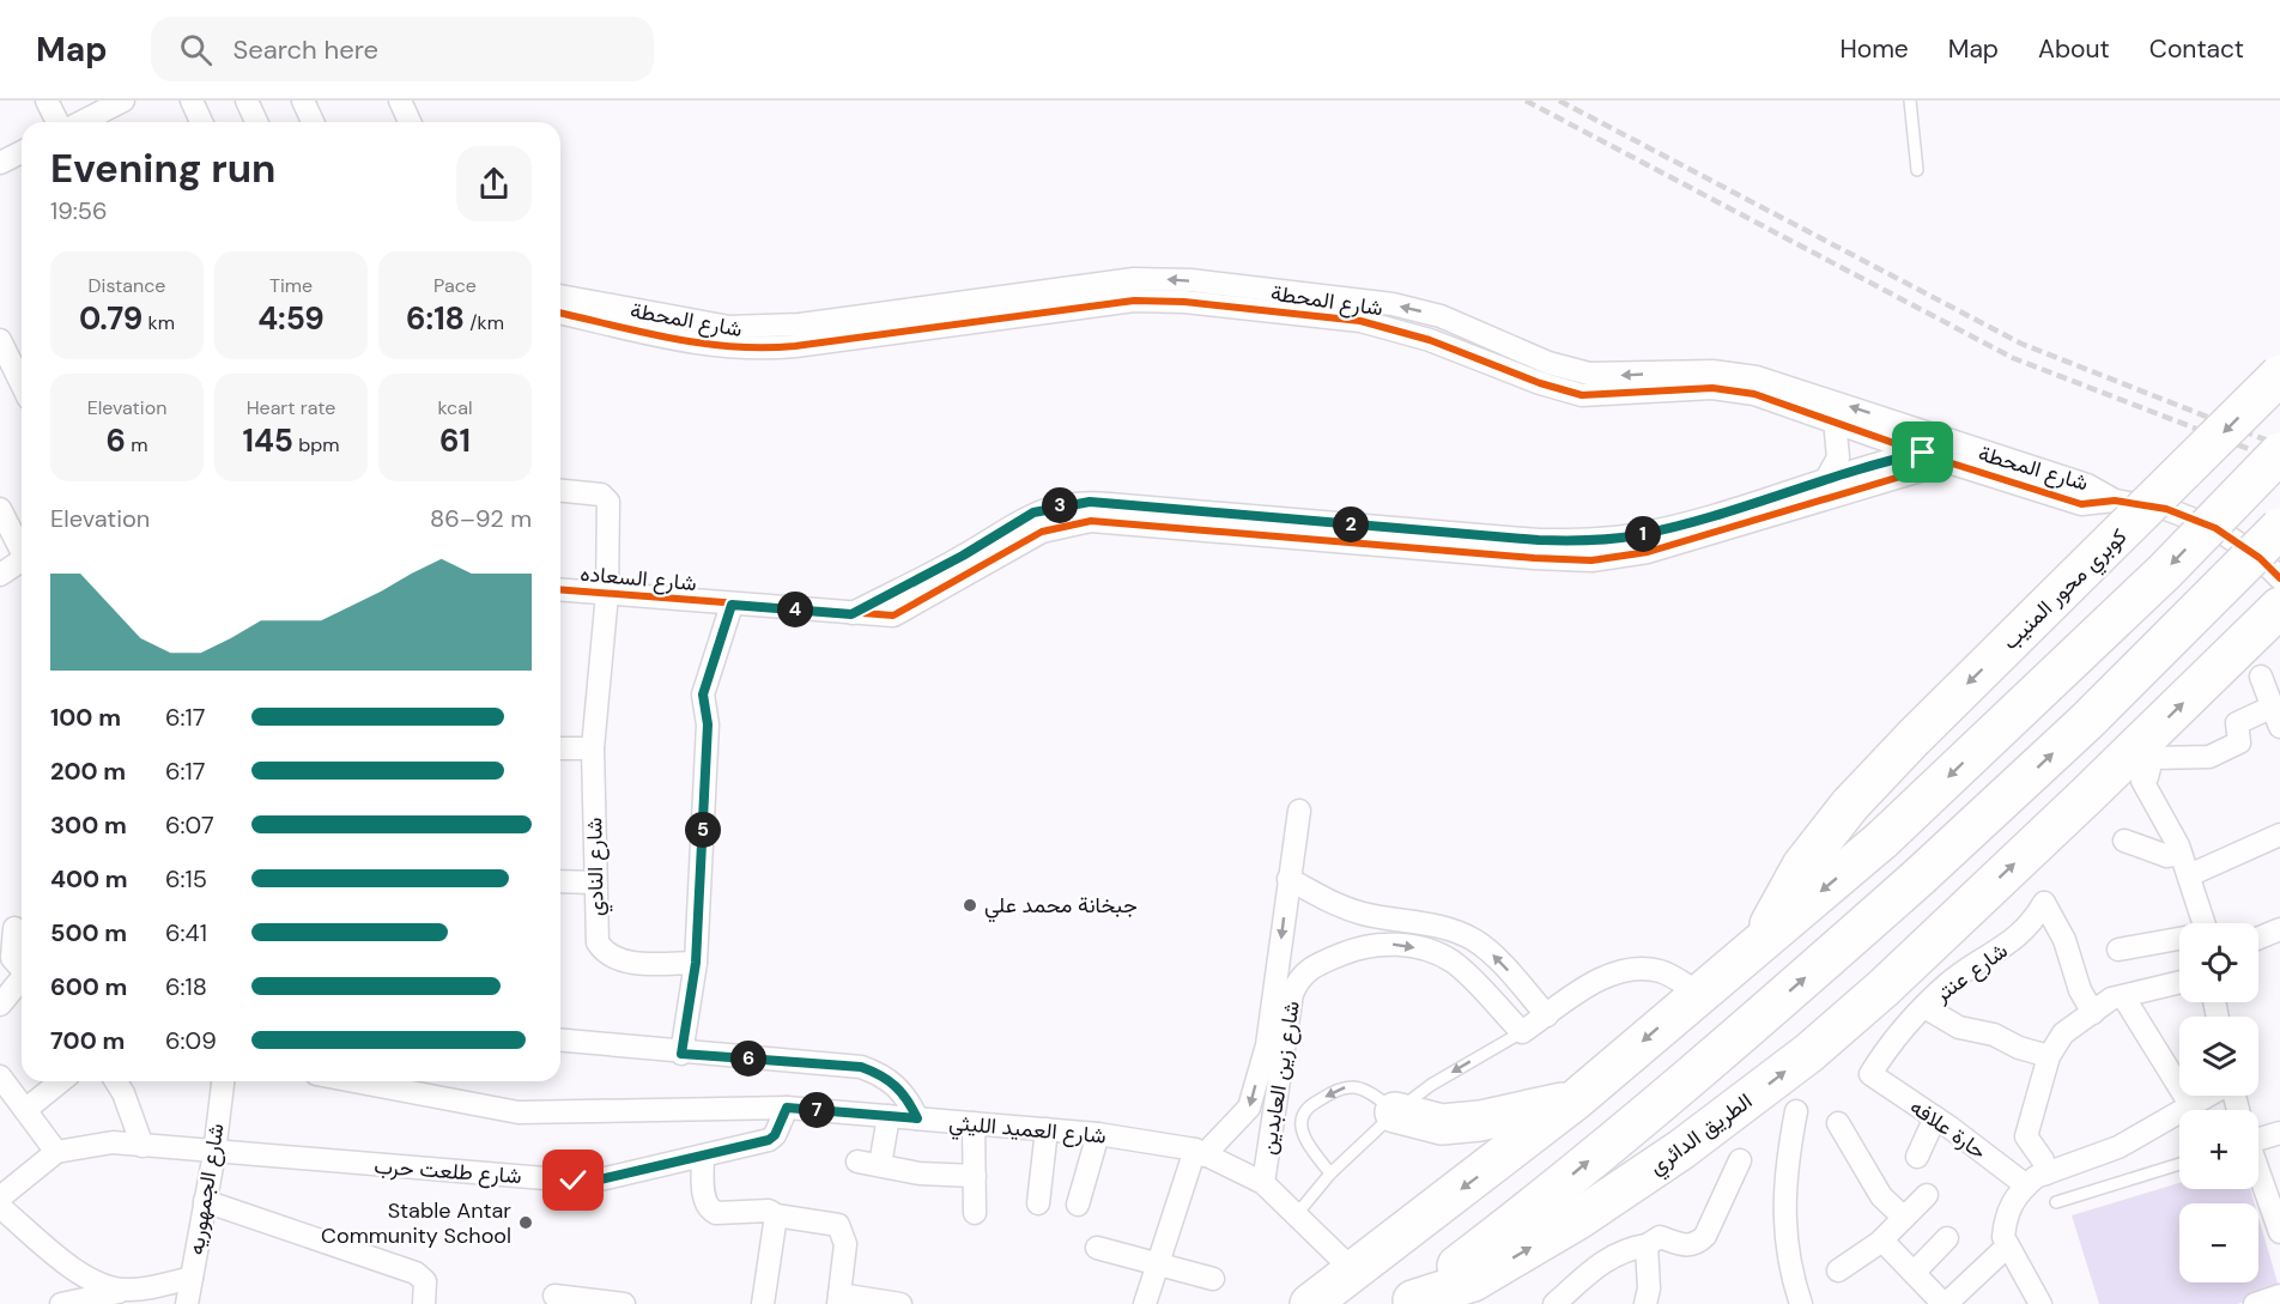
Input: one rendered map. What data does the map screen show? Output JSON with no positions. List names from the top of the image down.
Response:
{
  "streets": {
    "highway": ["كوبري محور المنيب", "الطريق الدائري"],
    "street": [
      "شارع المحطة",
      "شارع السعاده",
      "شارع النادي",
      "شارع عنتر",
      "شارع زين العابدين",
      "شارع العميد الليثي",
      "حارة علافه",
      "شارع طلعت حرب",
      "شارع الجمهوريه"
    ]
  },
  "crossings": [
    ["شارع السعاده", "شارع النادي"],
    ["شارع عنتر", "حارة علافه"],
    ["شارع زين العابدين", "شارع العميد الليثي"],
    ["شارع العميد الليثي", "شارع طلعت حرب"],
    ["شارع طلعت حرب", "شارع الجمهوريه"]
  ],
  "places": ["جبخانة محمد علي", "Stable Antar Community School"],
  "page": {
    "header": "Map",
    "search": "Search here",
    "nav": [
      "Home",
      "Map",
      "About",
      "Contact"
    ],
    "heading": ["Evening run", "19:56"],
    "stats": [
      ["Distance", "0.79 km"],
      ["Time", "4:59"],
      ["Pace", "6:18 /km"],
      ["Elevation", "6 m"],
      ["Heart rate", "145 bpm"],
      ["kcal", "61"]
    ],
    "pins": [
      "3",
      "2",
      "1",
      "4",
      "5",
      "6",
      "7"
    ],
    "chart": ["Elevation", "86–92 m"],
    "list": [
      {
        "name": "100 m",
        "note": "6:17"
      },
      {
        "name": "200 m",
        "note": "6:17"
      },
      {
        "name": "300 m",
        "note": "6:07"
      },
      {
        "name": "400 m",
        "note": "6:15"
      },
      {
        "name": "500 m",
        "note": "6:41"
      },
      {
        "name": "600 m",
        "note": "6:18"
      },
      {
        "name": "700 m",
        "note": "6:09"
      }
    ],
    "map_buttons": ["+", "−"]
  }
}
